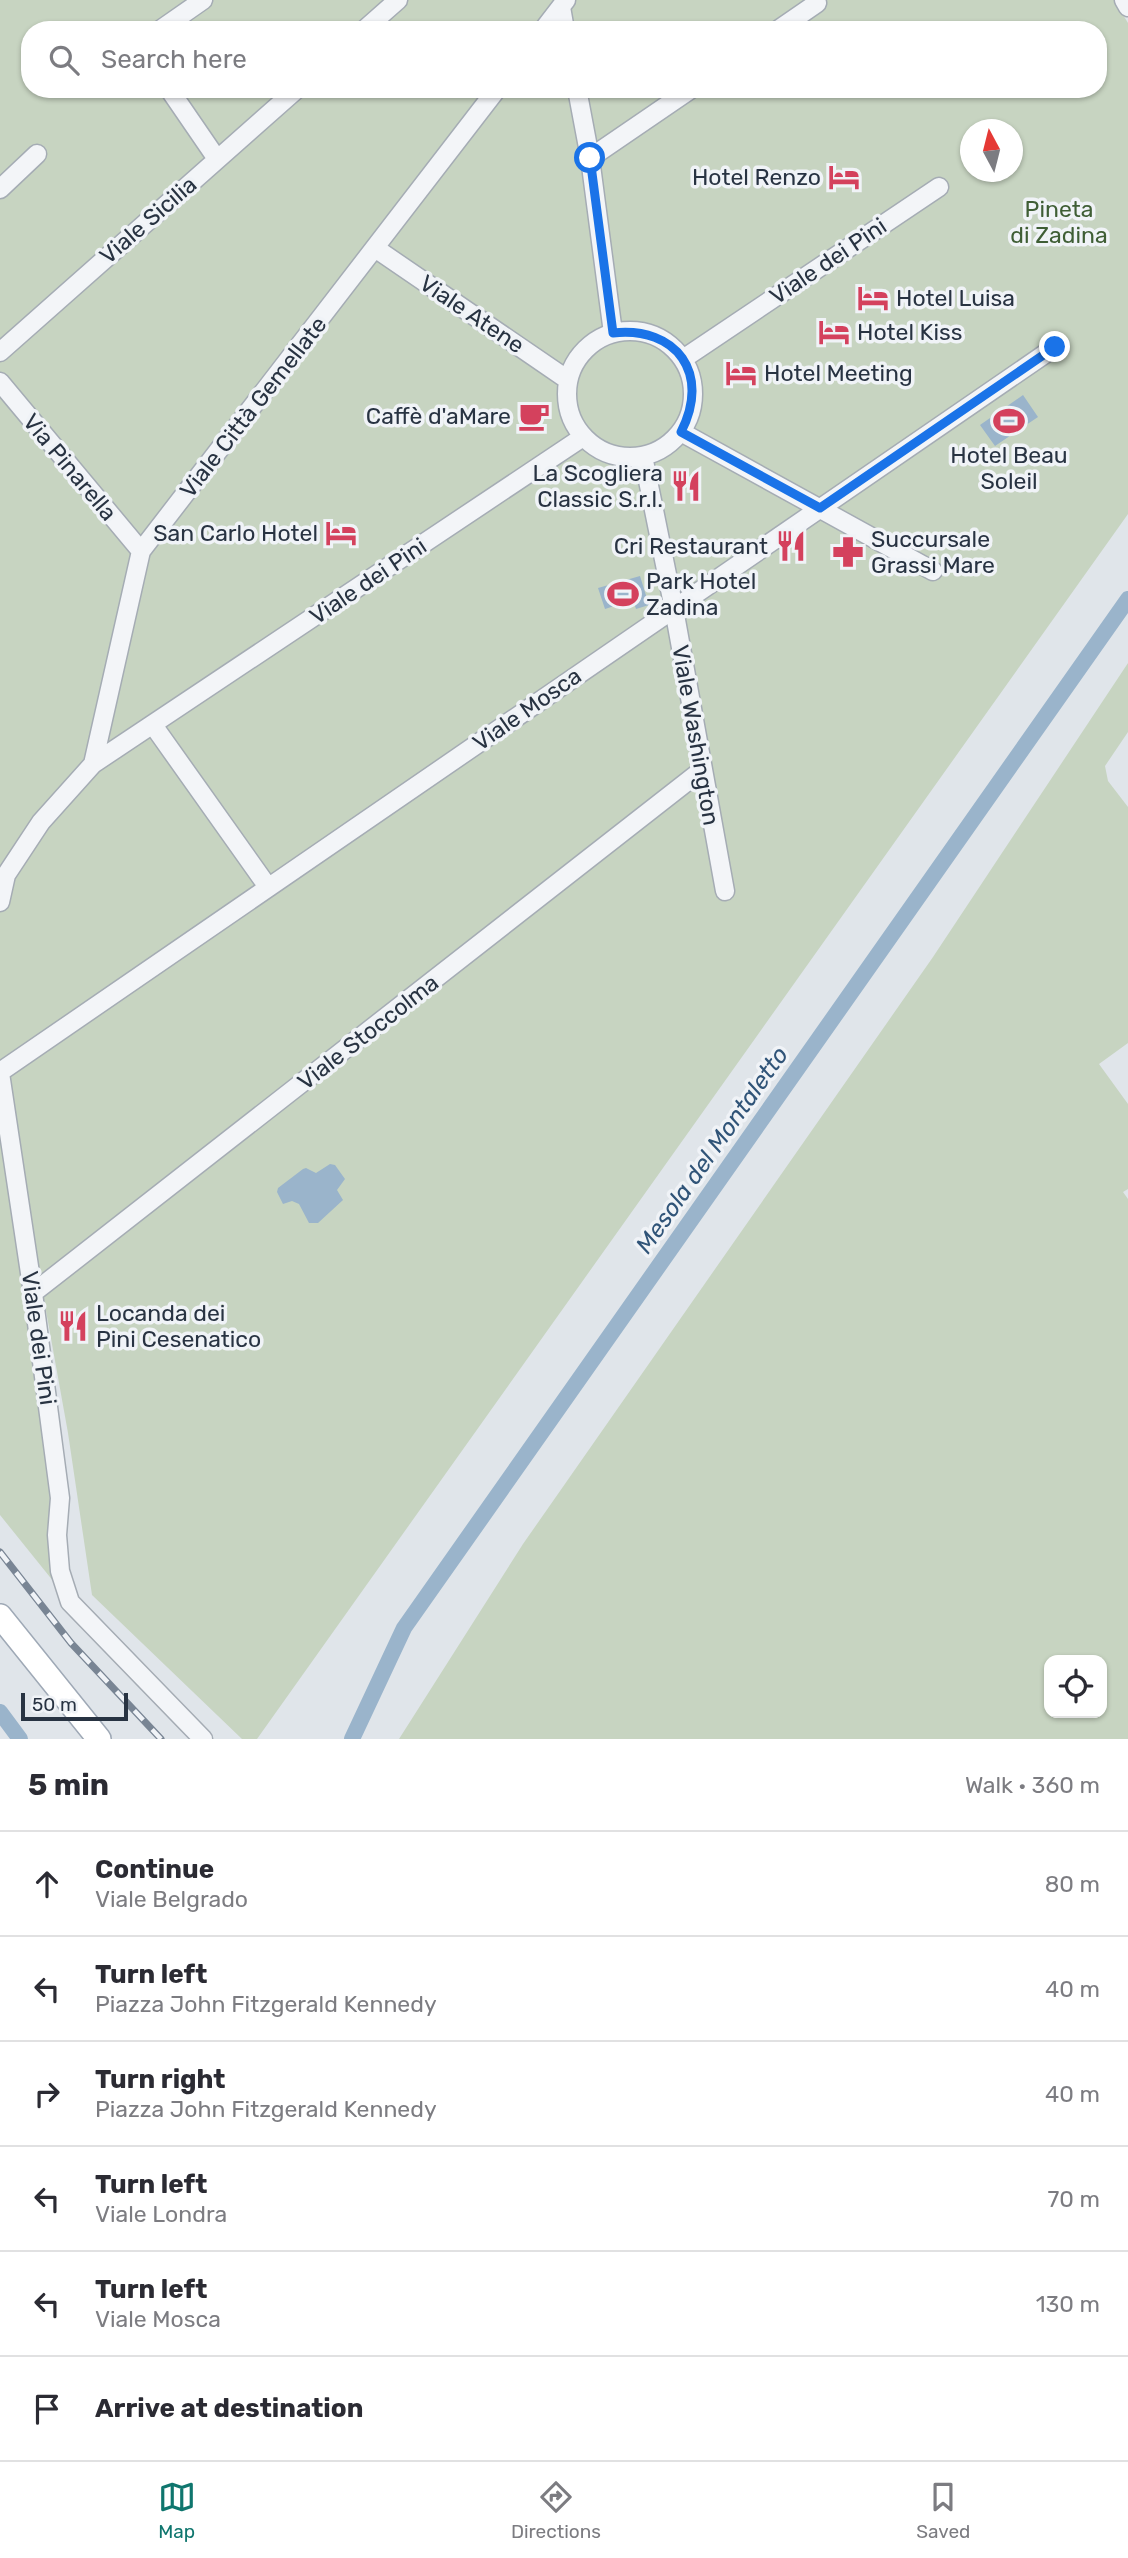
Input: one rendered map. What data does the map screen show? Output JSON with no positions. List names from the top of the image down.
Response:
{
  "streets": {
    "street": [
      "Viale Sicilia",
      "Viale dei Pini",
      "Viale Atene",
      "Viale Città Gemellate",
      "Via Pinarella",
      "Viale Mosca",
      "Viale Washington",
      "Viale Stoccolma"
    ]
  },
  "crossings": [
    ["Viale dei Pini", "Viale Atene"],
    ["Viale dei Pini", "Viale Città Gemellate"],
    ["Viale dei Pini", "Viale Mosca"],
    ["Viale dei Pini", "Viale Washington"],
    ["Viale dei Pini", "Viale Stoccolma"],
    ["Viale Atene", "Viale Città Gemellate"],
    ["Viale Atene", "Viale Washington"],
    ["Viale Città Gemellate", "Via Pinarella"],
    ["Viale Mosca", "Viale Washington"],
    ["Viale Washington", "Viale Stoccolma"]
  ],
  "water": ["Mesola del Montaletto"],
  "parks": ["Pineta di Zadina"],
  "places": {
    "hotel": [
      "Hotel Renzo",
      "Hotel Luisa",
      "Hotel Kiss",
      "Hotel Meeting",
      "San Carlo Hotel"
    ],
    "cafe": ["Caffè d'aMare"],
    "sports": ["Hotel Beau Soleil", "Park Hotel Zadina"],
    "restaurant": ["La Scogliera Classic S.r.l.", "Cri Restaurant", "Locanda dei Pini Cesenatico"],
    "pharmacy": ["Succursale Grassi Mare"]
  },
  "scale_bar": "50 m",
  "north": "top",
  "page": {
    "search": "Search here",
    "scale": "50 m",
    "heading": ["5 min", "Walk · 360 m"],
    "list": [
      ["Continue", "Viale Belgrado", "80 m"],
      ["Turn left", "Piazza John Fitzgerald Kennedy", "40 m"],
      ["Turn right", "Piazza John Fitzgerald Kennedy", "40 m"],
      ["Turn left", "Viale Londra", "70 m"],
      ["Turn left", "Viale Mosca", "130 m"],
      "Arrive at destination"
    ],
    "nav": ["Map", "Directions", "Saved"]
  }
}
